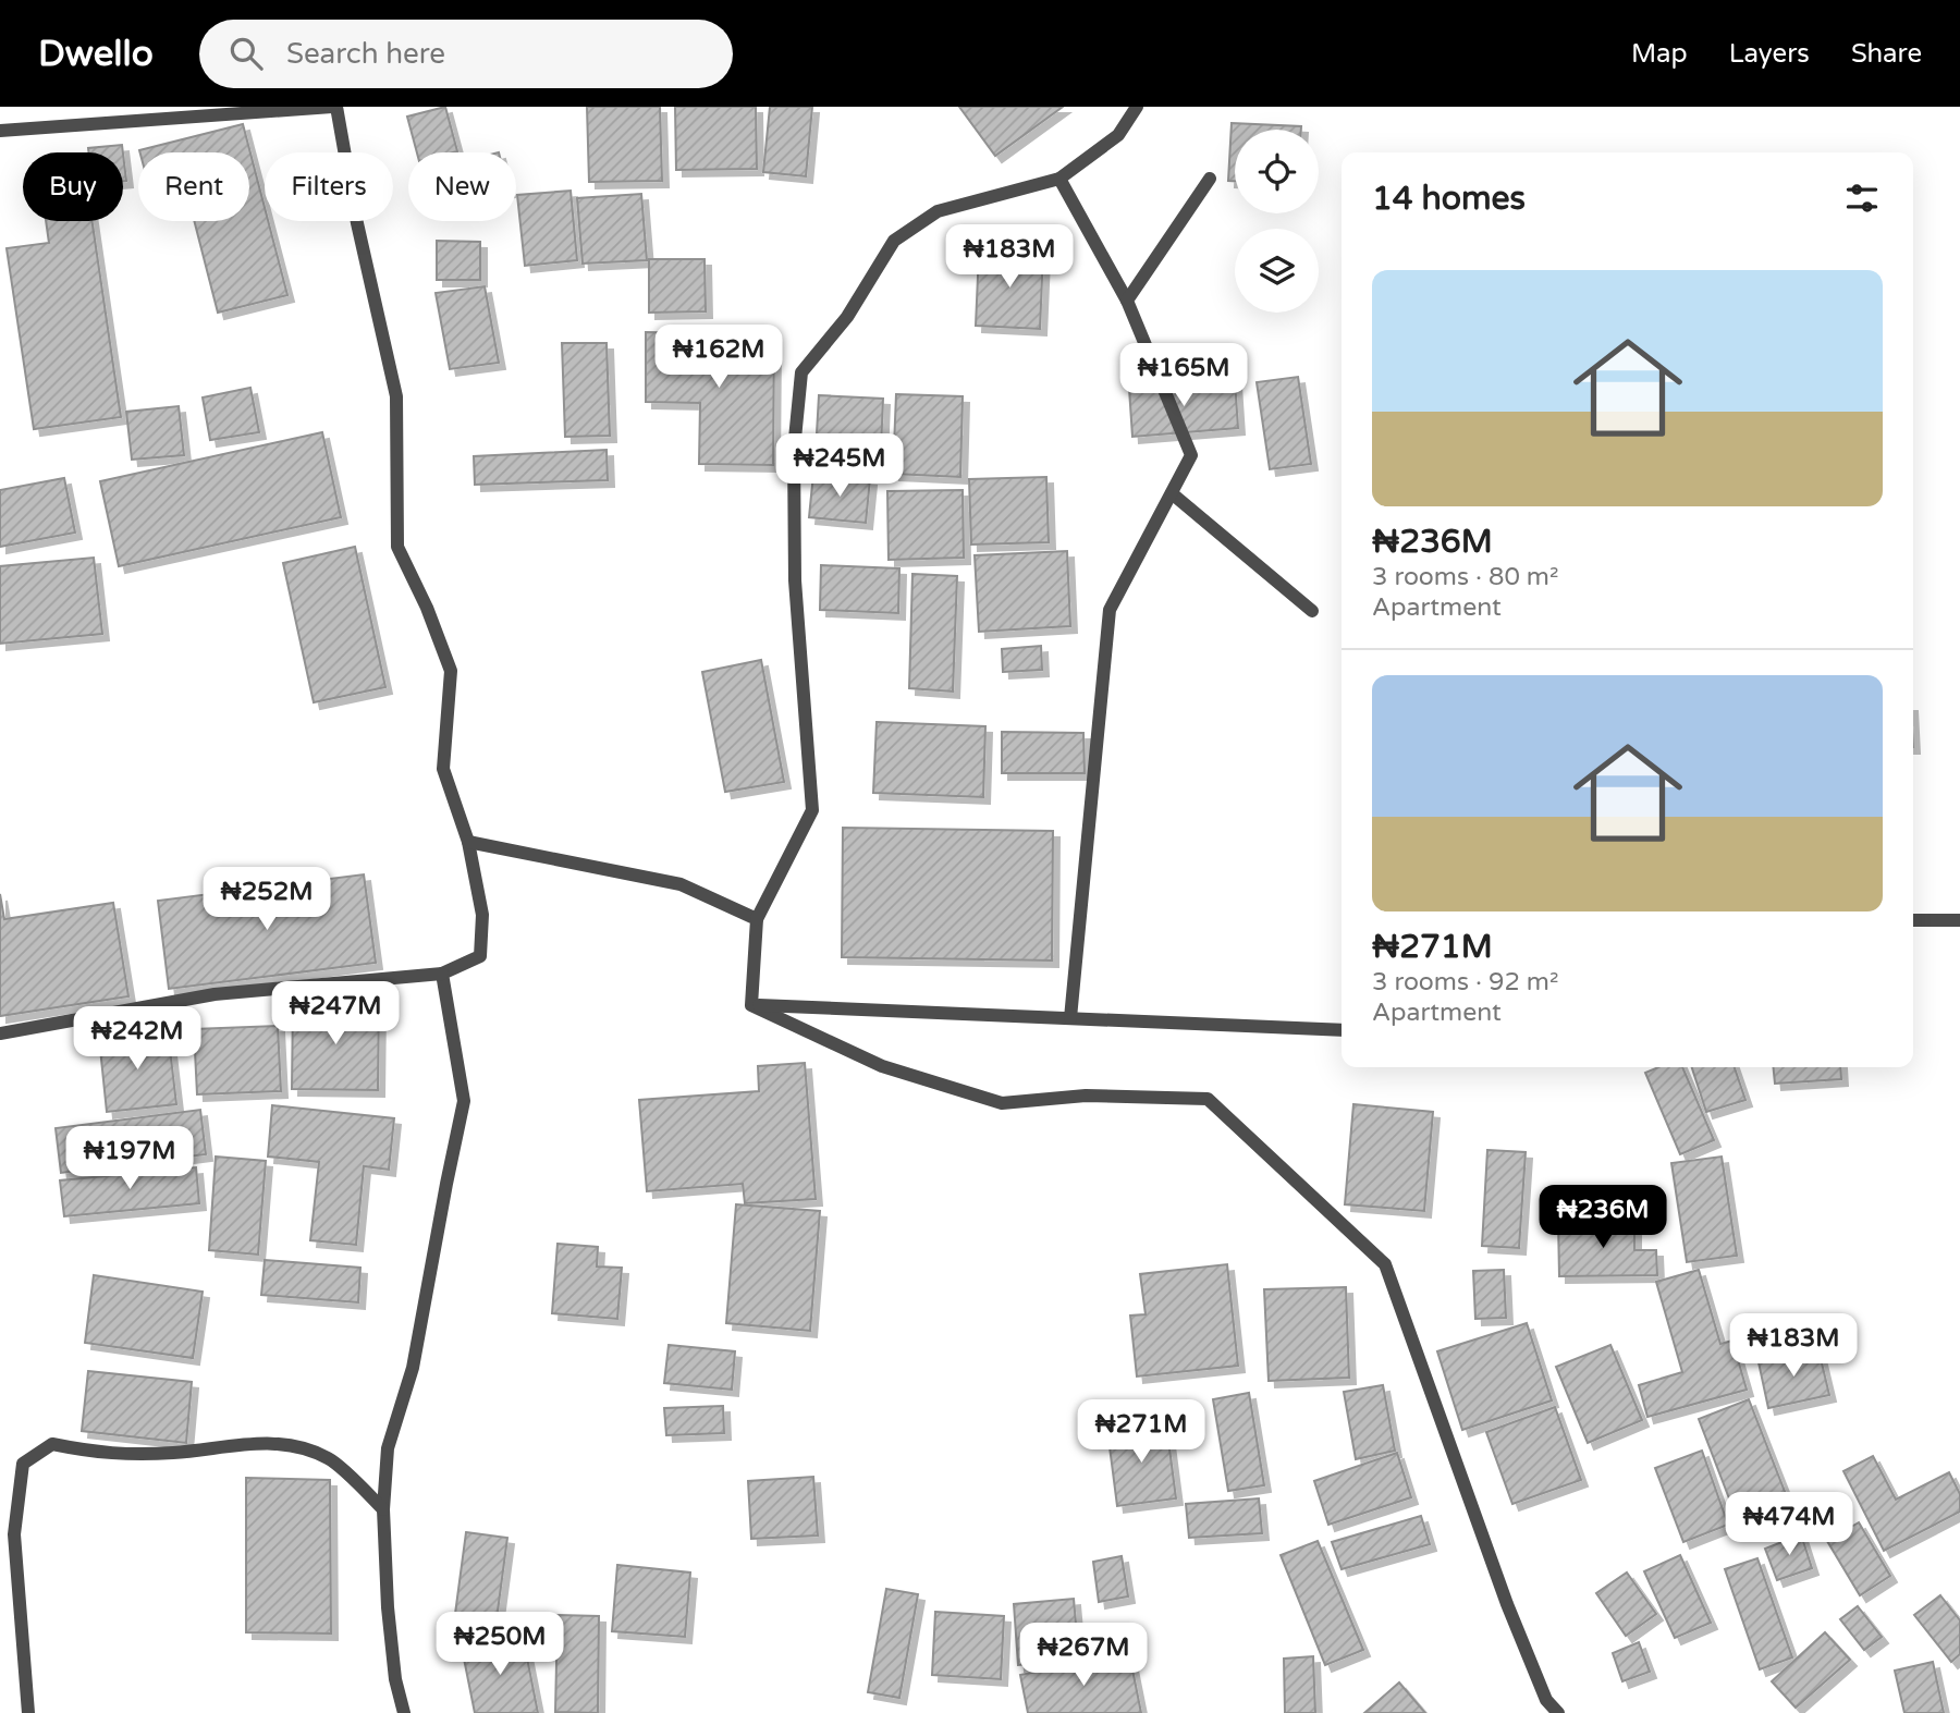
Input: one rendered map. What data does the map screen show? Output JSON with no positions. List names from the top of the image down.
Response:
{
  "page": {
    "header": "Dwello",
    "search": "Search here",
    "nav": ["Map", "Layers", "Share"],
    "chip": [
      "Buy",
      "Rent",
      "Filters",
      "New"
    ],
    "heading": "14 homes",
    "price": [
      "₦183M",
      "₦162M",
      "₦165M",
      "₦245M",
      "₦252M",
      "₦247M",
      "₦242M",
      "₦197M",
      "₦236M",
      "₦183M",
      "₦271M",
      "₦474M",
      "₦250M",
      "₦267M"
    ],
    "list": [
      {
        "name": "₦236M",
        "note": "3 rooms · 80 m² · Apartment"
      },
      {
        "name": "₦271M",
        "note": "3 rooms · 92 m² · Apartment"
      }
    ]
  }
}
